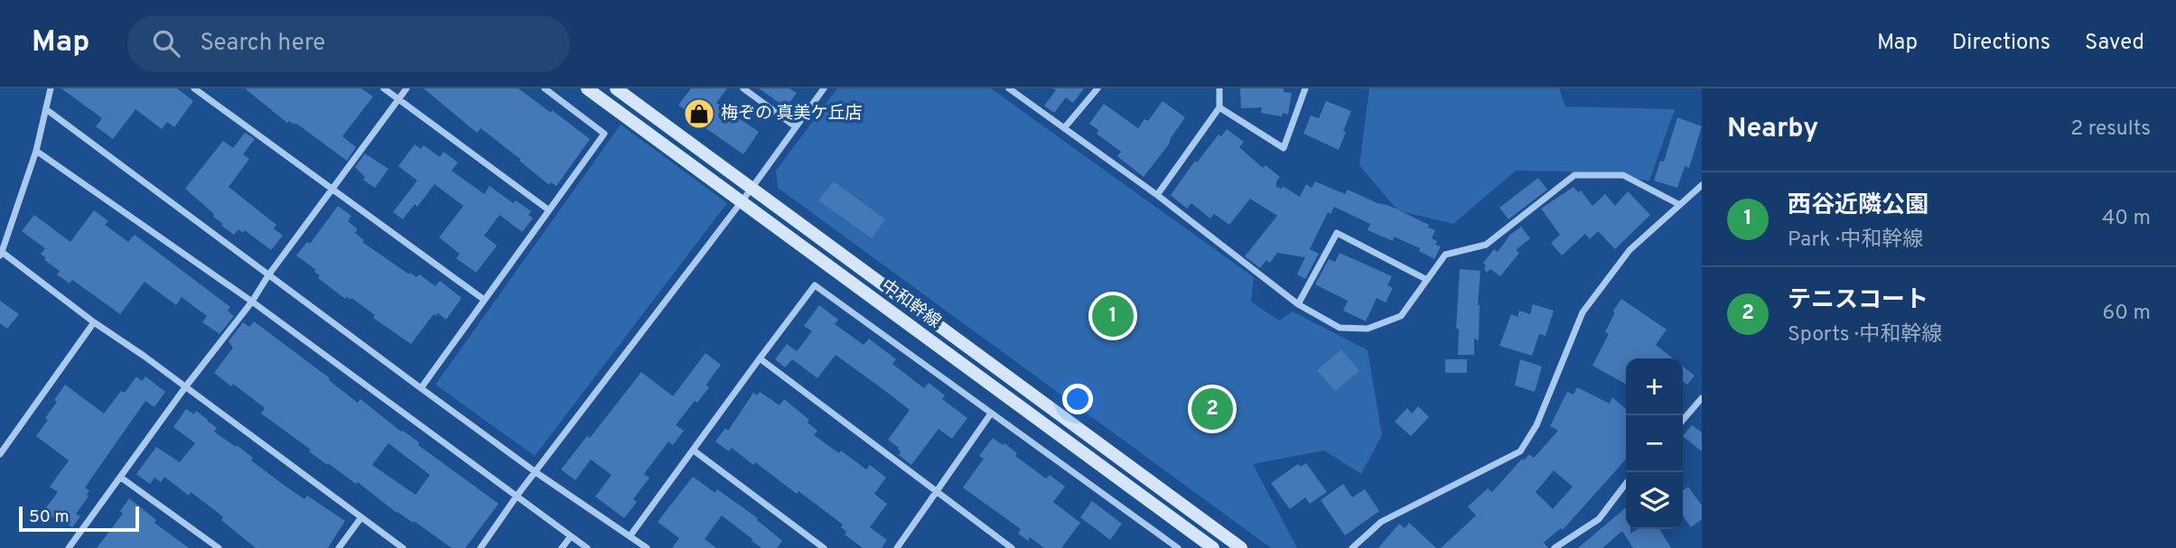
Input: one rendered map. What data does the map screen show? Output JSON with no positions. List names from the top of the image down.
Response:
{
  "streets": {
    "main road": ["中和幹線"]
  },
  "places": {
    "shop": ["梅ぞの 真美ケ丘店"]
  },
  "scale_bar": "50 m",
  "page": {
    "header": "Map",
    "search": "Search here",
    "nav": ["Map", "Directions", "Saved"],
    "heading": ["Nearby", "2 results"],
    "list": [
      {
        "mark": "1",
        "name": "西谷近隣公園",
        "note": "Park · 中和幹線",
        "value": "40 m"
      },
      {
        "mark": "2",
        "name": "テニスコート",
        "note": "Sports · 中和幹線",
        "value": "60 m"
      }
    ],
    "pins": ["1", "2"],
    "map_buttons": ["+", "−"],
    "scale": "50 m"
  }
}
